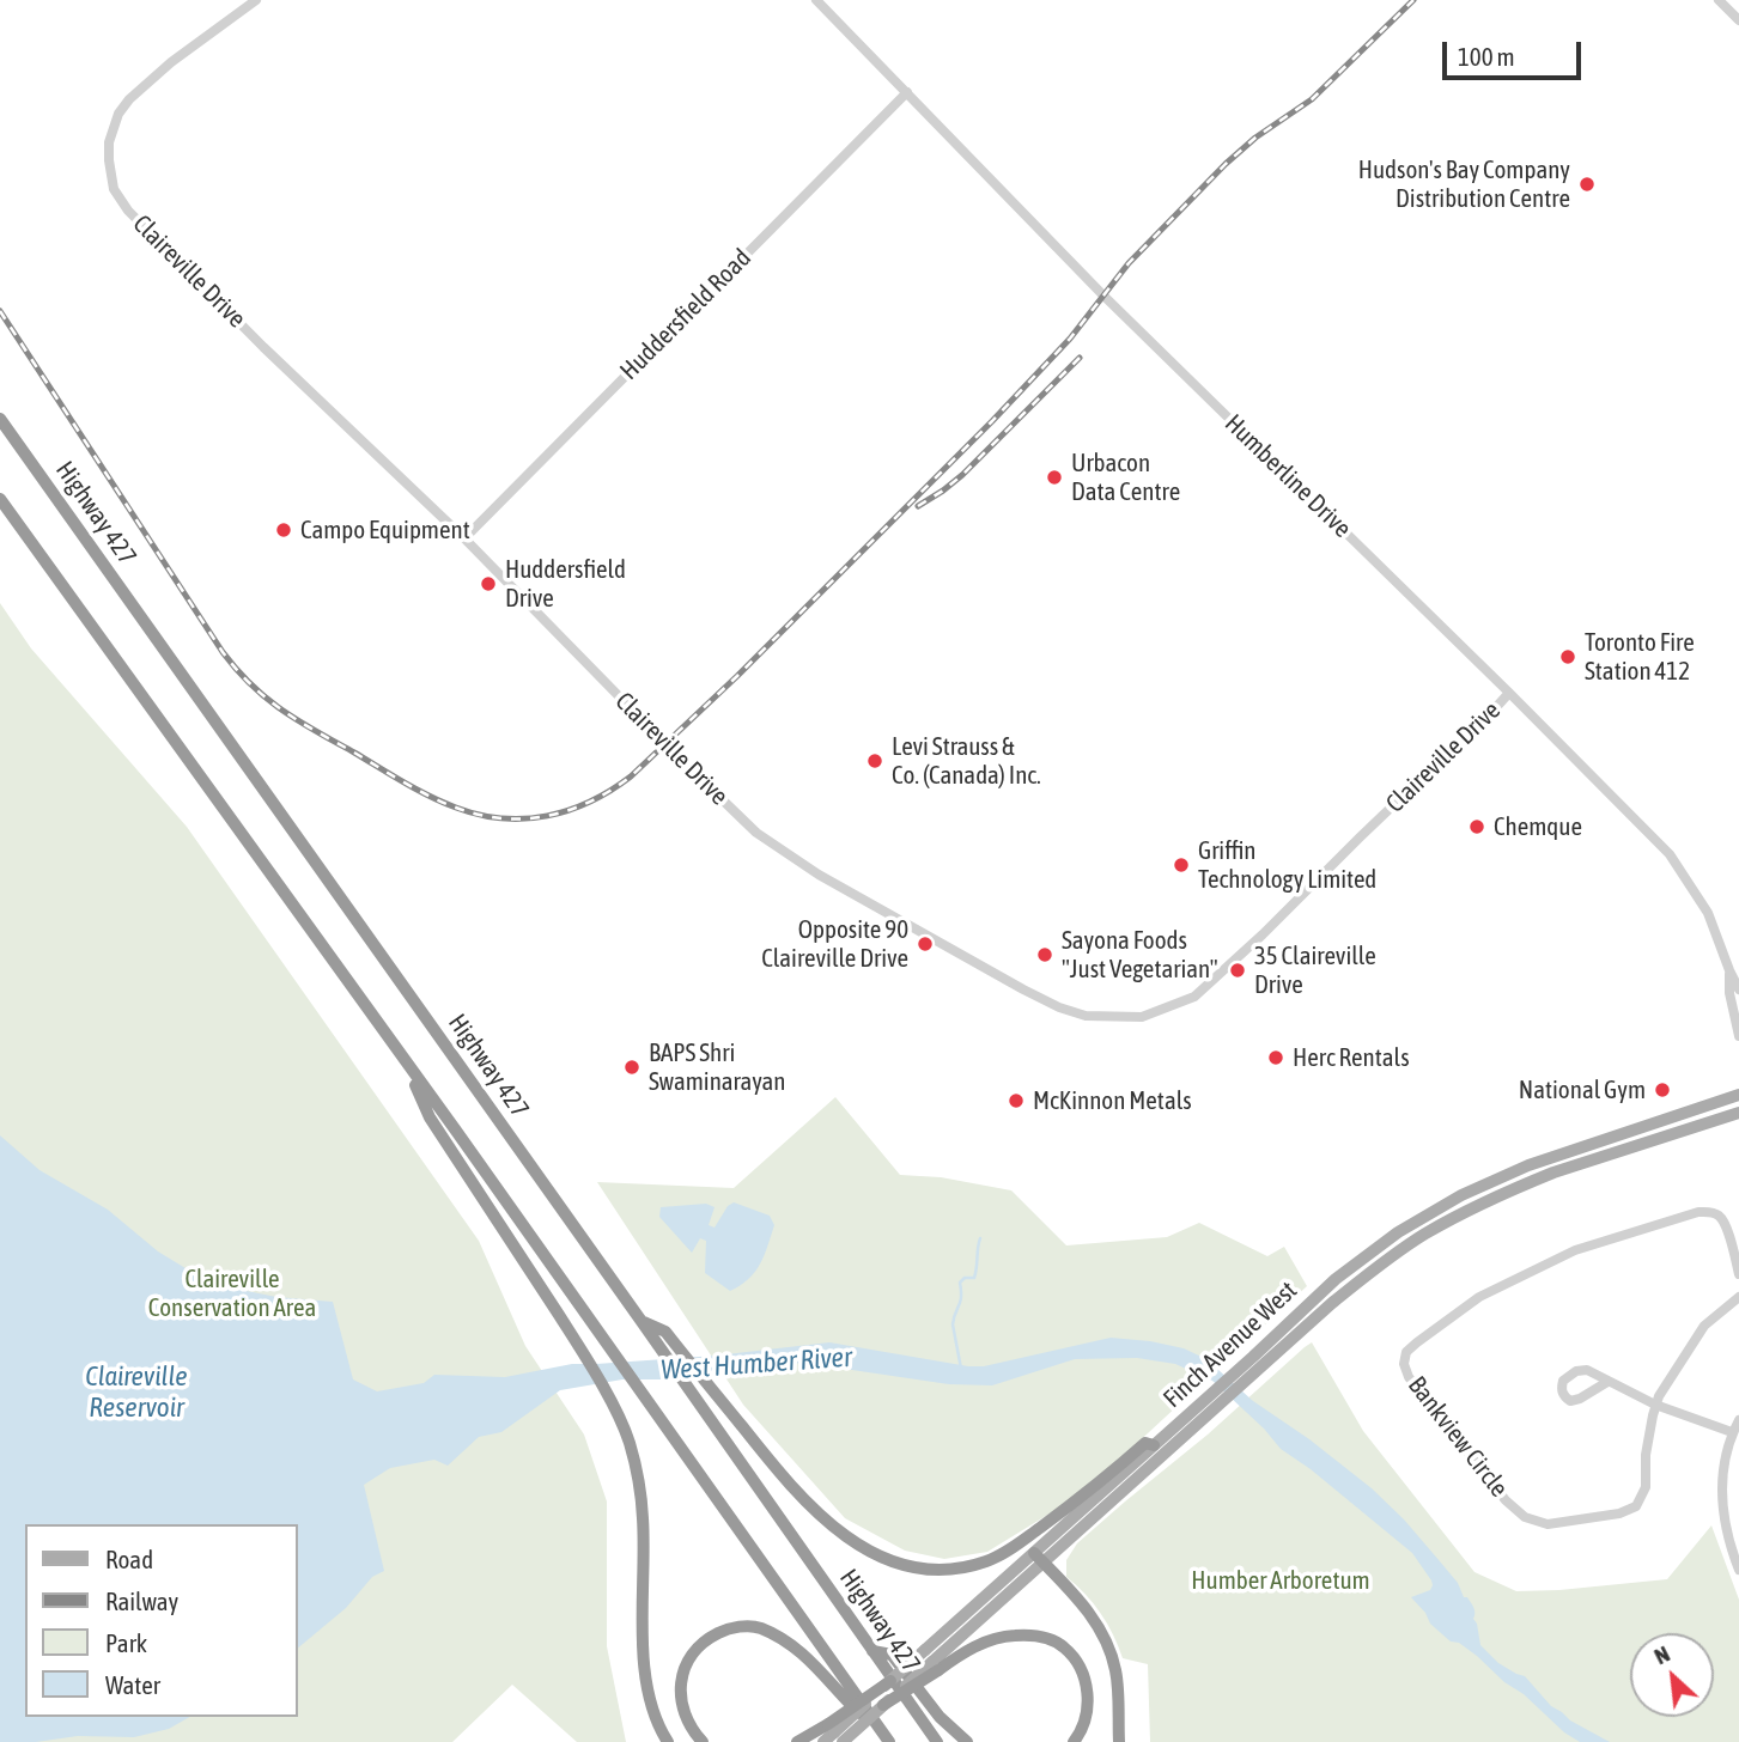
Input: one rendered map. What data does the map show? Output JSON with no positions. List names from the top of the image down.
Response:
{
  "streets": {
    "highway": ["Highway 427"],
    "main road": ["Finch Avenue West"],
    "street": [
      "Claireville Drive",
      "Huddersfield Road",
      "Humberline Drive",
      "Bankview Circle"
    ]
  },
  "crossings": [
    ["Claireville Drive", "Huddersfield Road"],
    ["Claireville Drive", "Humberline Drive"],
    ["Huddersfield Road", "Humberline Drive"]
  ],
  "water": ["West Humber River", "Claireville Reservoir"],
  "parks": ["Claireville Conservation Area", "Humber Arboretum"],
  "places": [
    "Hudson's Bay Company Distribution Centre",
    "Urbacon Data Centre",
    "Campo Equipment",
    "Huddersfield Drive",
    "Toronto Fire Station 412",
    "Levi Strauss & Co. (Canada) Inc.",
    "Chemque",
    "Griffin Technology Limited",
    "Opposite 90 Claireville Drive",
    "Sayona Foods \"Just Vegetarian\"",
    "35 Claireville Drive",
    "Herc Rentals",
    "BAPS Shri Swaminarayan",
    "National Gym",
    "McKinnon Metals"
  ],
  "legend": [
    "Road",
    "Railway",
    "Park",
    "Water"
  ],
  "scale_bar": "100 m",
  "north": "top left"
}
